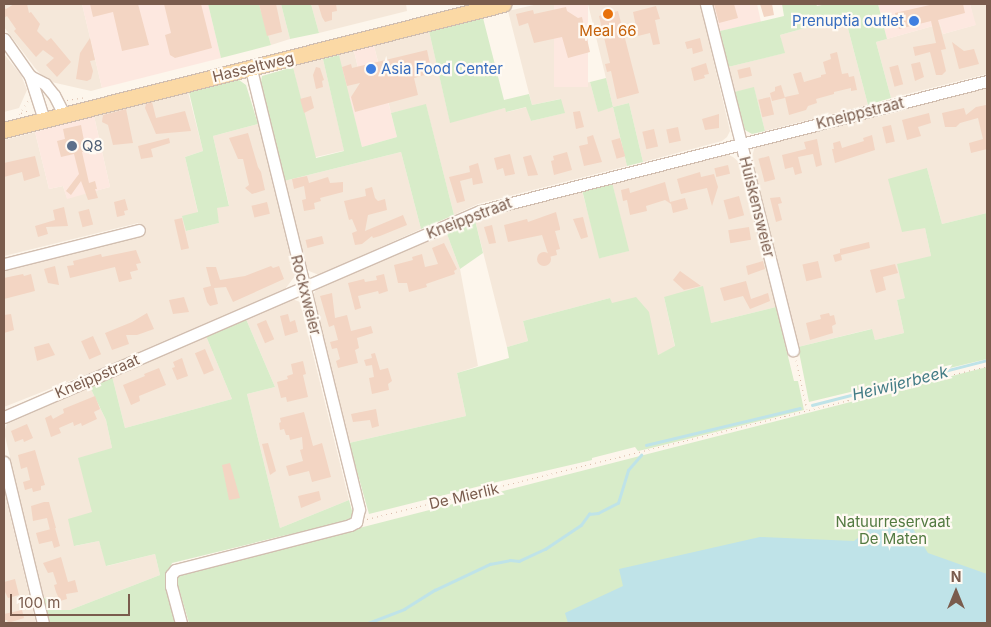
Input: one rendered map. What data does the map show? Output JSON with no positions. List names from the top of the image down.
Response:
{
  "streets": {
    "main road": ["Hasseltweg"],
    "street": ["Kneippstraat", "Huiskensweier", "Rockxweier"],
    "path": ["De Mierlik"]
  },
  "crossings": [
    ["Hasseltweg", "Rockxweier"],
    ["Kneippstraat", "Huiskensweier"],
    ["Kneippstraat", "Rockxweier"],
    ["Rockxweier", "De Mierlik"]
  ],
  "water": ["Heiwijerbeek"],
  "parks": ["Natuurreservaat De Maten"],
  "places": [
    "Meal 66",
    "Prenuptia outlet",
    "Asia Food Center",
    "Q8"
  ],
  "scale_bar": "100 m",
  "north": "top"
}
